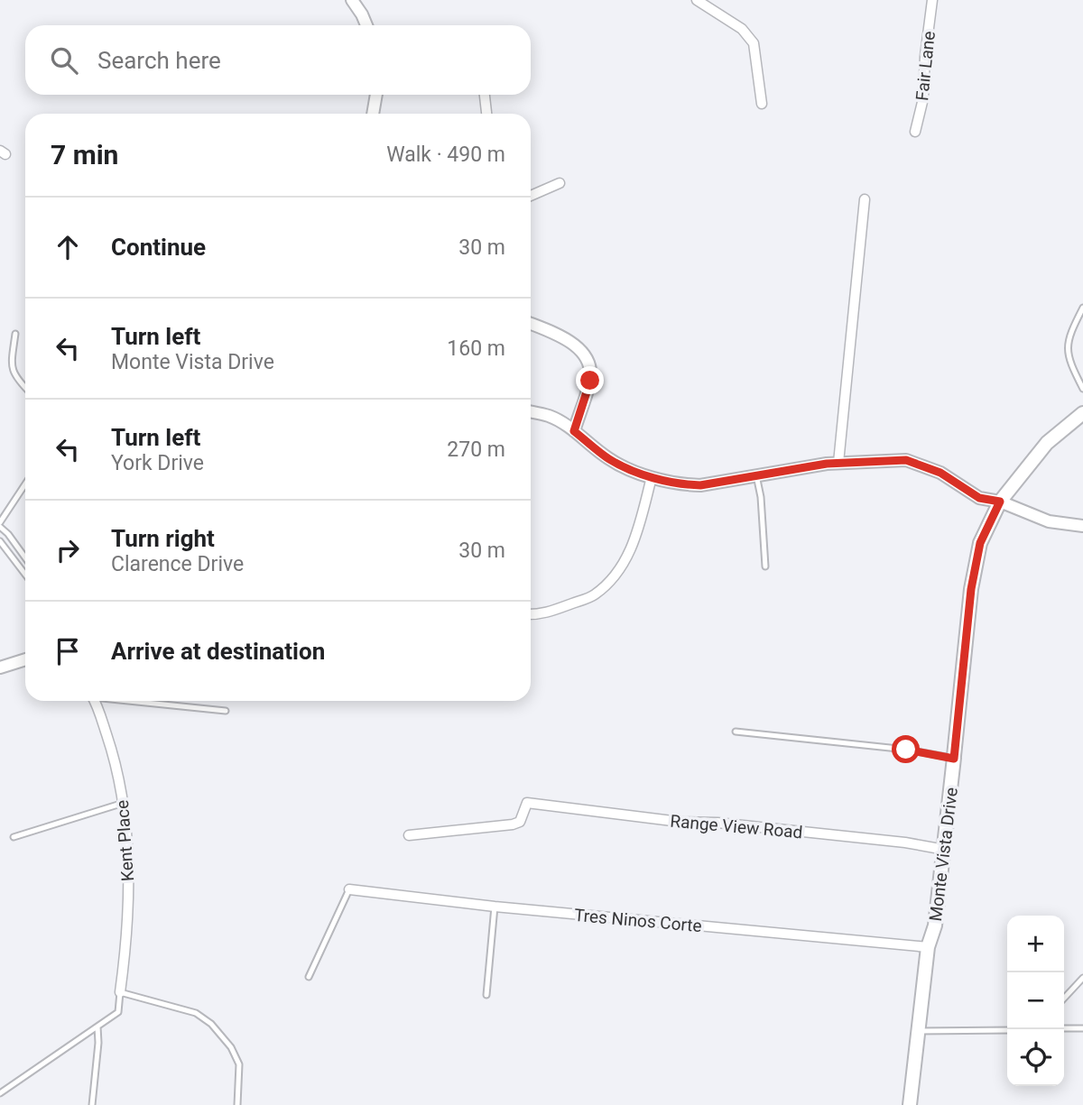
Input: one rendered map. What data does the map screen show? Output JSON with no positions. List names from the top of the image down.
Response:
{
  "streets": {
    "main road": ["Monte Vista Drive"],
    "street": [
      "Fair Lane",
      "Range View Road",
      "Kent Place",
      "Tres Ninos Corte"
    ]
  },
  "crossings": [
    ["Range View Road", "Monte Vista Drive"],
    ["Monte Vista Drive", "Tres Ninos Corte"]
  ],
  "page": {
    "search": "Search here",
    "heading": ["7 min", "Walk · 490 m"],
    "list": [
      ["Continue", "30 m"],
      ["Turn left", "Monte Vista Drive", "160 m"],
      ["Turn left", "York Drive", "270 m"],
      ["Turn right", "Clarence Drive", "30 m"],
      "Arrive at destination"
    ],
    "map_buttons": ["+", "−"]
  }
}
